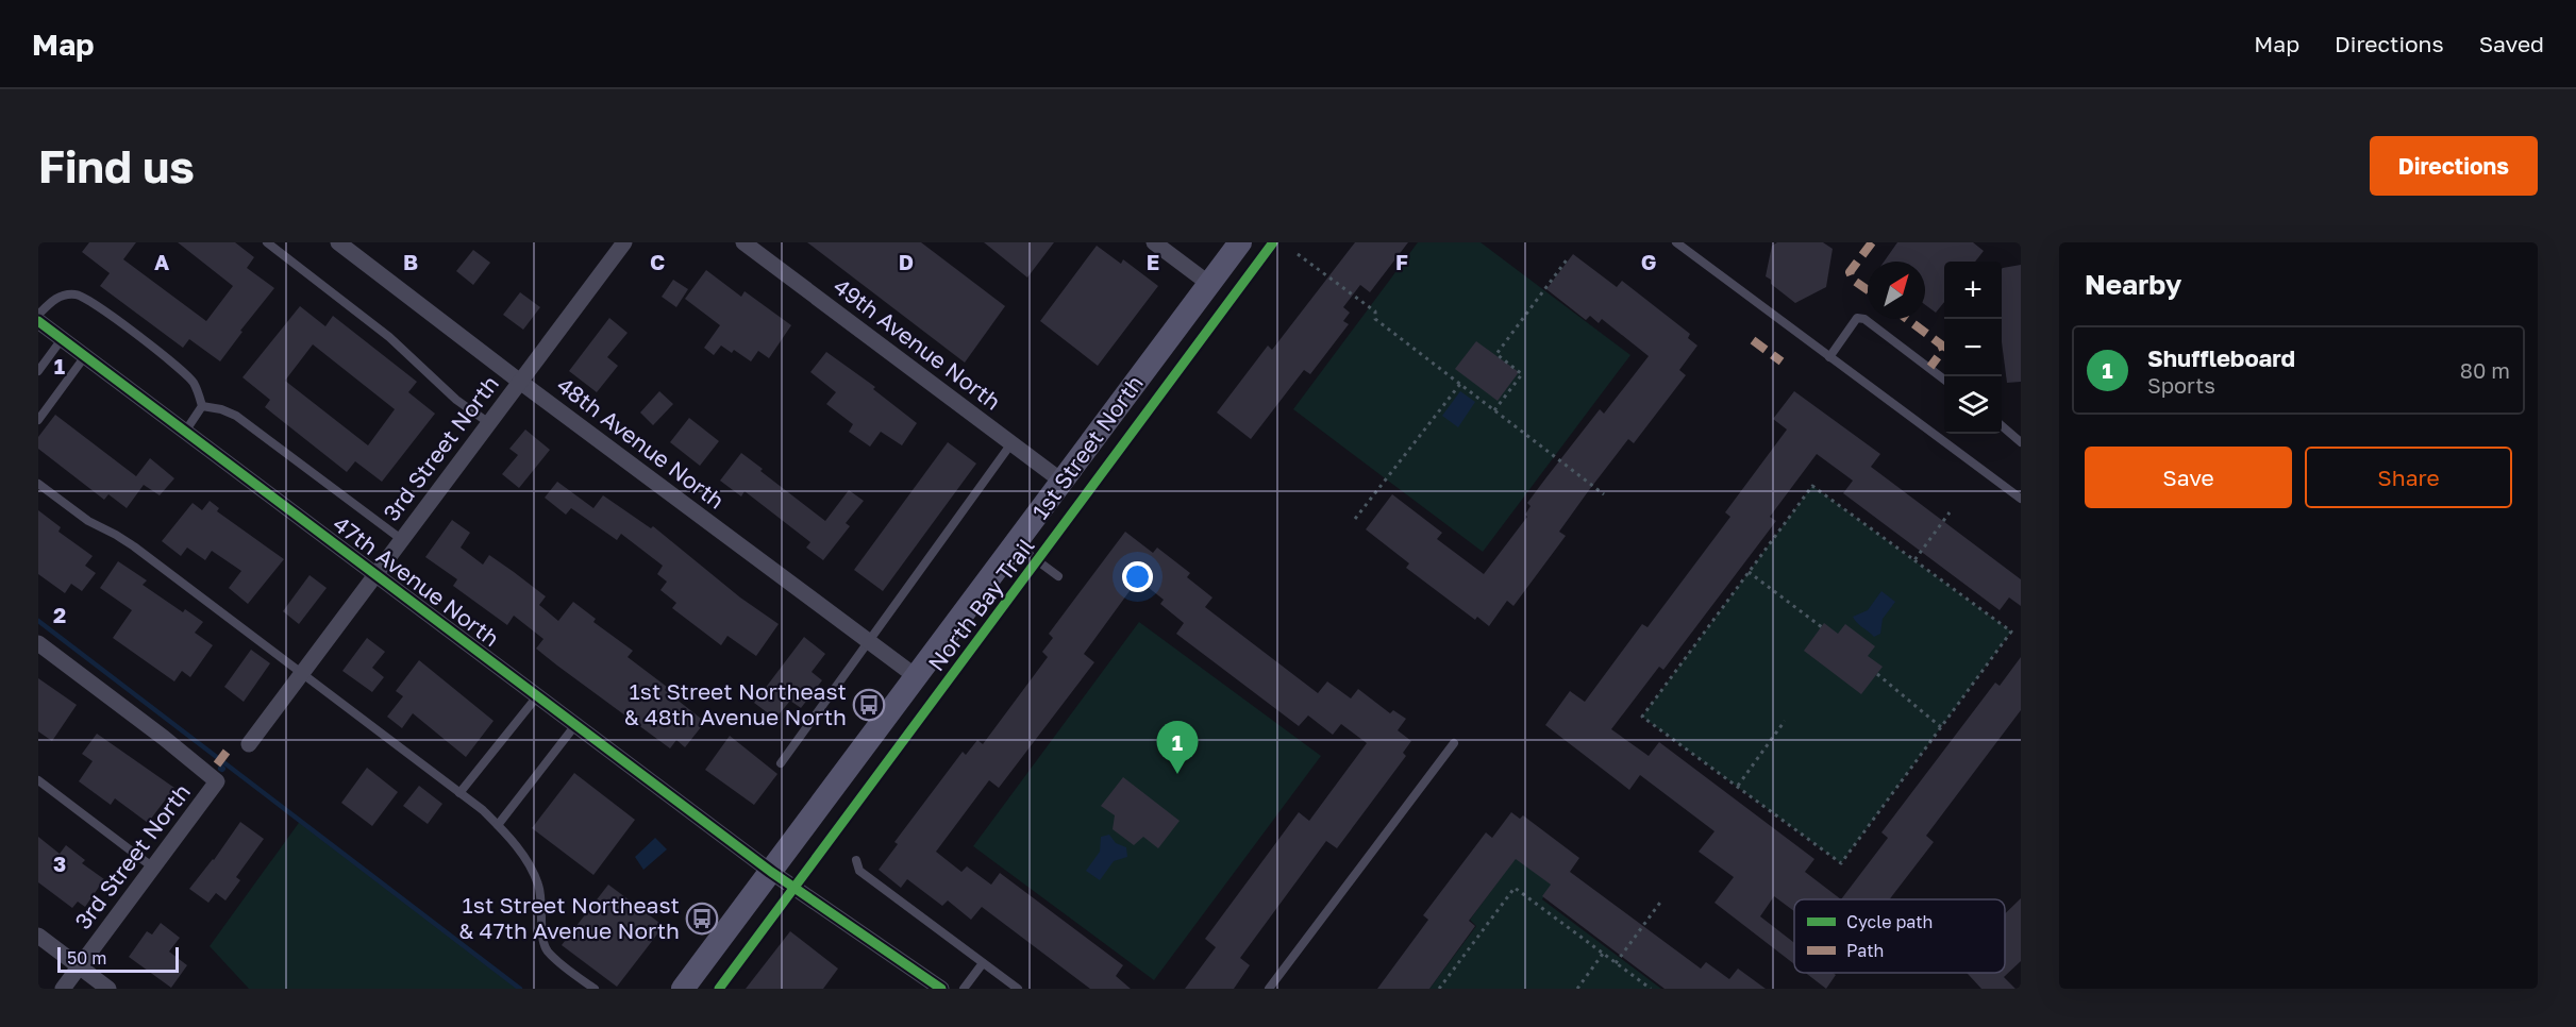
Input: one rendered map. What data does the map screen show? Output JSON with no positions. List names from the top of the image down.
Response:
{
  "streets": {
    "street": [
      "49th Avenue North",
      "48th Avenue North",
      "1st Street North",
      "3rd Street North",
      "47th Avenue North"
    ],
    "cycle path": ["North Bay Trail"]
  },
  "crossings": [
    ["49th Avenue North", "1st Street North"],
    ["48th Avenue North", "1st Street North"],
    ["48th Avenue North", "3rd Street North"],
    ["1st Street North", "47th Avenue North"],
    ["3rd Street North", "47th Avenue North"]
  ],
  "places": {
    "bus stop": ["1st Street Northeast & 48th Avenue North", "1st Street Northeast & 47th Avenue North"]
  },
  "legend": ["Cycle path", "Path"],
  "scale_bar": "50 m",
  "north": "top right",
  "page": {
    "header": "Map",
    "nav": ["Map", "Directions", "Saved"],
    "buttons": [
      "Directions",
      ["Save", "Share"]
    ],
    "title": "Find us",
    "heading": "Nearby",
    "map_buttons": ["+", "−"],
    "list": [
      {
        "mark": "1",
        "name": "Shuffleboard",
        "note": "Sports",
        "value": "80 m"
      }
    ],
    "pins": "1",
    "scale": "50 m"
  },
  "grid": {
    "columns": [
      "A",
      "B",
      "C",
      "D",
      "E",
      "F",
      "G"
    ],
    "rows": ["1", "2", "3"]
  }
}
